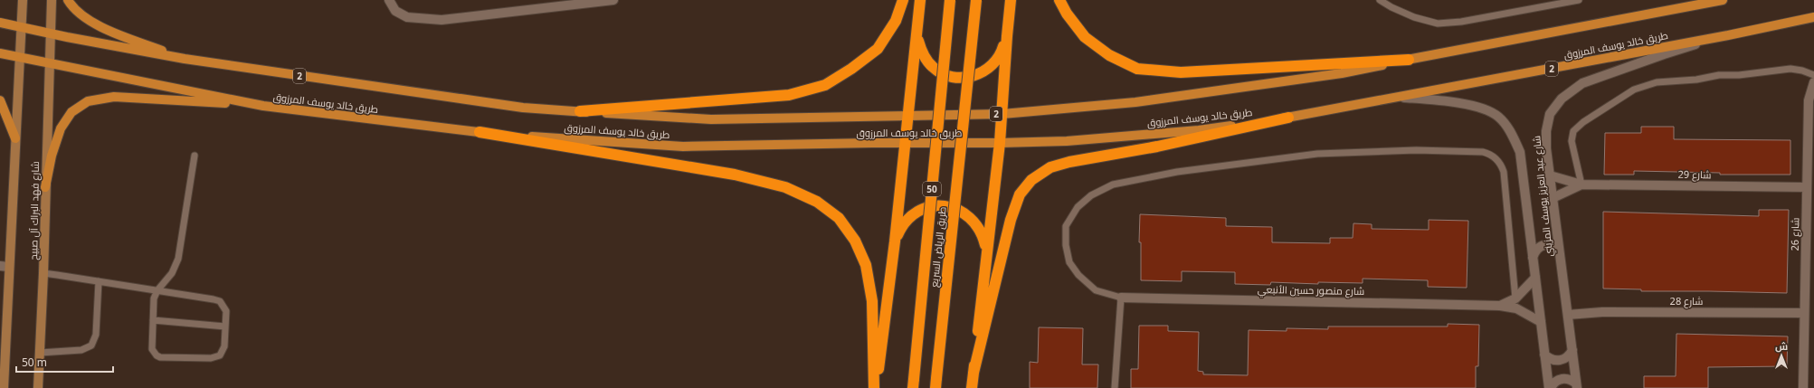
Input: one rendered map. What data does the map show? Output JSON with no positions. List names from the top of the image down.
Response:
{
  "streets": {
    "highway": ["50", "طريق الرياض السريع"],
    "main road": ["طريق خالد يوسف المرزوق", "2", "شارع فهد البراك آل صبيح"],
    "street": [
      "شارع 29",
      "شارع عبد العزيز يوسف المزيني",
      "شارع 26",
      "شارع منصور حسين الأنبعي",
      "شارع 28"
    ]
  },
  "crossings": [
    ["طريق خالد يوسف المرزوق", "شارع عبد العزيز يوسف المزيني"],
    ["طريق خالد يوسف المرزوق", "شارع فهد البراك آل صبيح"],
    ["شارع 29", "شارع عبد العزيز يوسف المزيني"],
    ["شارع 29", "شارع 26"],
    ["شارع عبد العزيز يوسف المزيني", "شارع منصور حسين الأنبعي"],
    ["شارع عبد العزيز يوسف المزيني", "شارع 28"],
    ["شارع 26", "شارع 28"]
  ],
  "scale_bar": "50 m",
  "north": "top"
}
